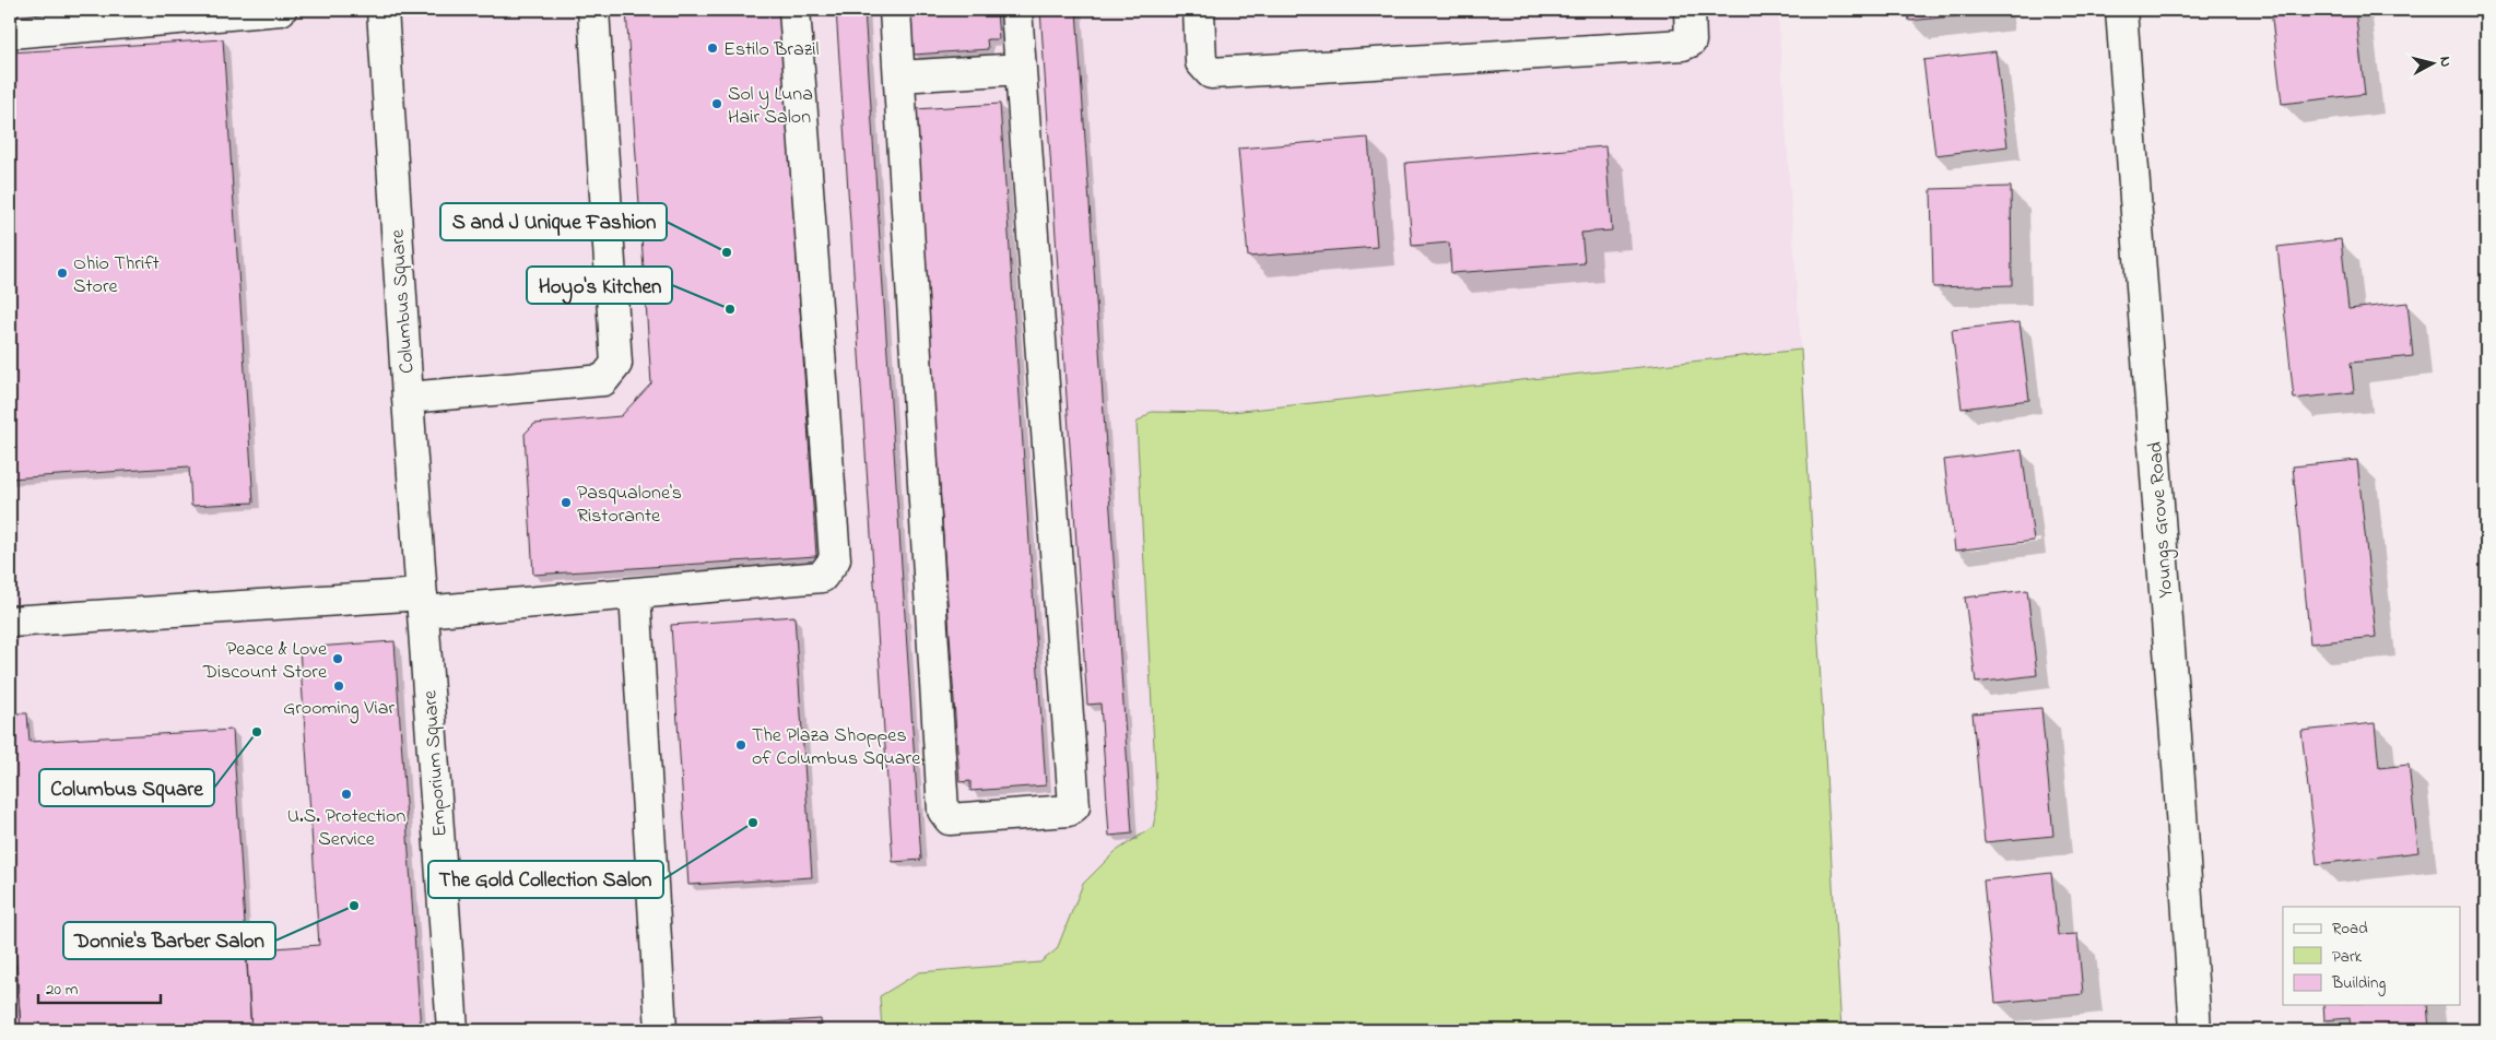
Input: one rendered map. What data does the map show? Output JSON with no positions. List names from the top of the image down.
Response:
{
  "streets": {
    "street": ["Columbus Square", "Youngs Grove Road", "Emporium Square"]
  },
  "crossings": [
    ["Columbus Square", "Emporium Square"]
  ],
  "places": [
    "Estilo Brazil",
    "Sol y Luna Hair Salon",
    "S and J Unique Fashion",
    "Ohio Thrift Store",
    "Hoyo's Kitchen",
    "Pasqualone's Ristorante",
    "Peace & Love Discount Store",
    "Grooming Viar",
    "Columbus Square",
    "The Plaza Shoppes of Columbus Square",
    "U.S. Protection Service",
    "The Gold Collection Salon",
    "Donnie's Barber Salon"
  ],
  "legend": ["Road", "Park", "Building"],
  "scale_bar": "20 m",
  "north": "right"
}
